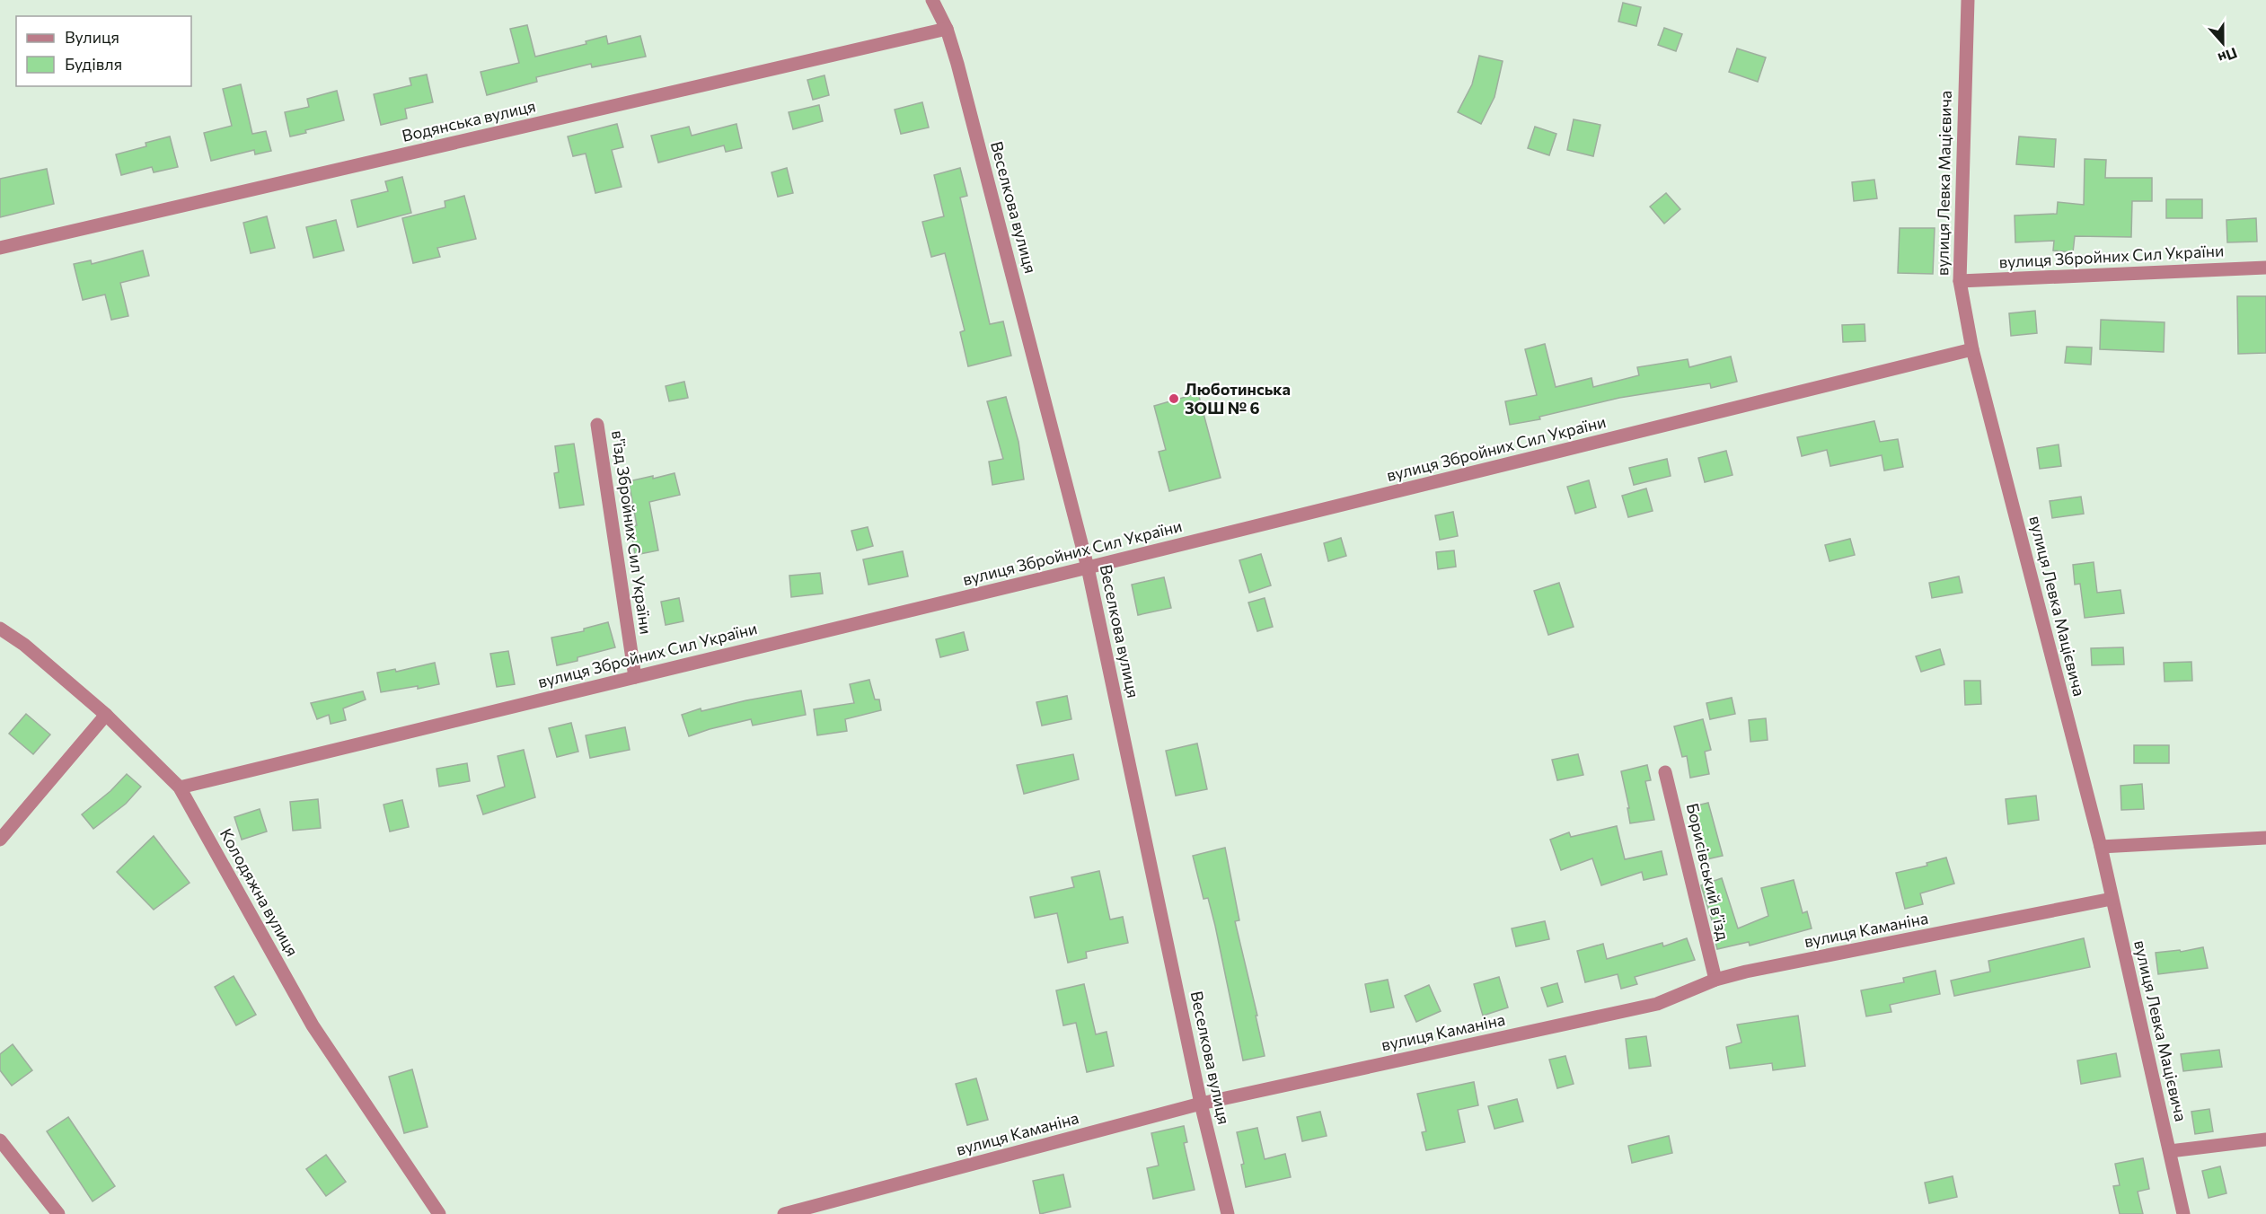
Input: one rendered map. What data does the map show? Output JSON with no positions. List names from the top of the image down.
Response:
{
  "streets": {
    "street": [
      "Водянська вулиця",
      "вулиця Левка Мацієвича",
      "Веселкова вулиця",
      "вулиця Збройних Сил України",
      "в'їзд Збройних Сил України",
      "Борисівський в’їзд",
      "Колодяжна вулиця",
      "вулиця Каманіна"
    ]
  },
  "crossings": [
    ["Водянська вулиця", "Веселкова вулиця"],
    ["вулиця Левка Мацієвича", "вулиця Збройних Сил України"],
    ["вулиця Левка Мацієвича", "вулиця Каманіна"],
    ["Веселкова вулиця", "вулиця Збройних Сил України"],
    ["Веселкова вулиця", "вулиця Каманіна"],
    ["вулиця Збройних Сил України", "в'їзд Збройних Сил України"],
    ["вулиця Збройних Сил України", "Колодяжна вулиця"],
    ["Борисівський в’їзд", "вулиця Каманіна"]
  ],
  "places": ["Люботинська ЗОШ № 6"],
  "legend": ["Вулиця", "Будівля"],
  "north": "bottom"
}
